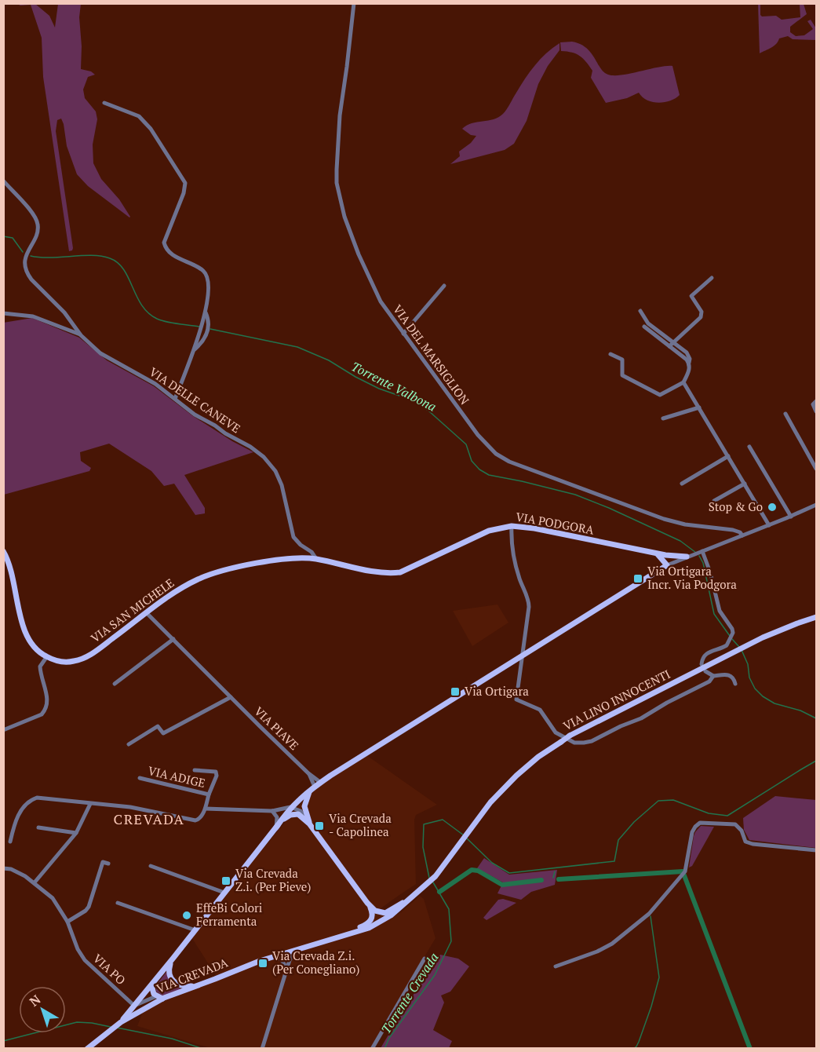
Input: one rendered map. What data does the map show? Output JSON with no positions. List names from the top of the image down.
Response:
{
  "streets": {
    "main road": [
      "VIA PODGORA",
      "VIA SAN MICHELE",
      "VIA LINO INNOCENTI",
      "VIA CREVADA"
    ],
    "street": [
      "VIA DEL MARSIGLION",
      "VIA DELLE CANEVE",
      "VIA PIAVE",
      "VIA ADIGE",
      "VIA PO"
    ]
  },
  "crossings": [
    ["VIA DELLE CANEVE", "VIA SAN MICHELE"],
    ["VIA PODGORA", "VIA SAN MICHELE"],
    ["VIA SAN MICHELE", "VIA PIAVE"],
    ["VIA LINO INNOCENTI", "VIA CREVADA"],
    ["VIA PIAVE", "VIA CREVADA"],
    ["VIA PO", "VIA CREVADA"]
  ],
  "districts": ["CREVADA"],
  "water": ["Torrente Valbona", "Torrente Crevada"],
  "places": {
    "other": ["Stop & Go", "EffeBi Colori Ferramenta"],
    "transit": [
      "Via Ortigara Incr. Via Podgora",
      "Via Ortigara",
      "Via Crevada - Capolinea",
      "Via Crevada Z.i. (Per Pieve)",
      "Via Crevada Z.i. (Per Conegliano)"
    ]
  },
  "north": "top left"
}
